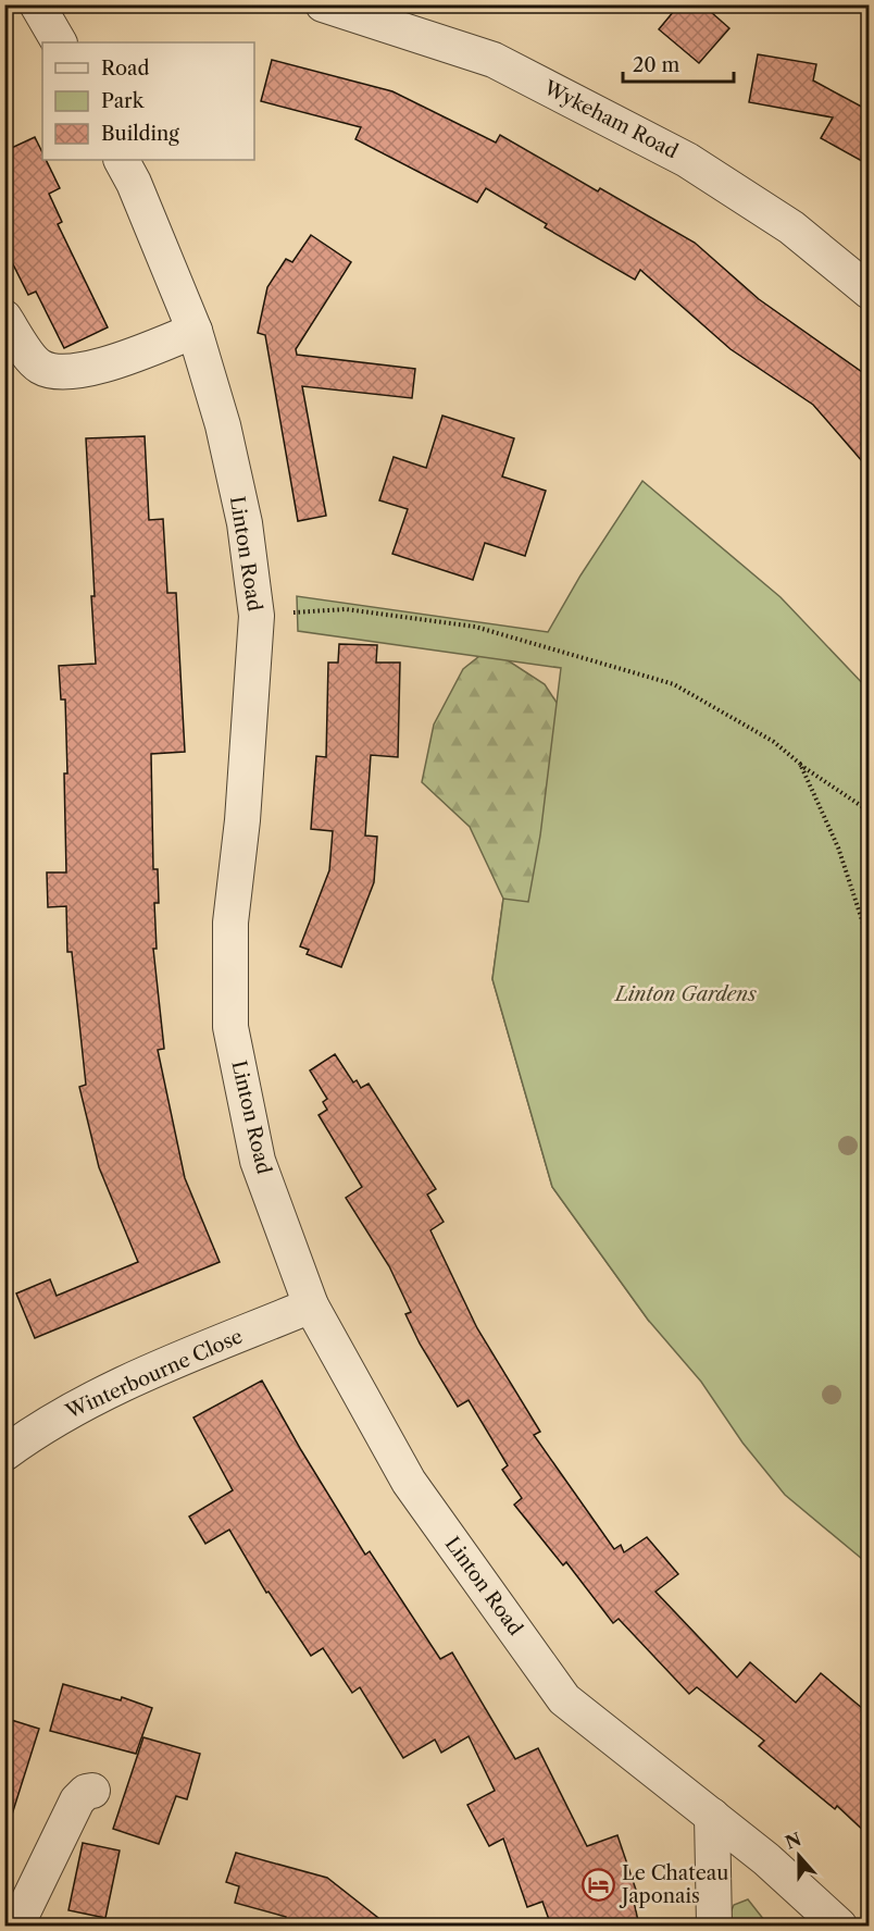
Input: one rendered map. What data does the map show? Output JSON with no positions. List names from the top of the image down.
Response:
{
  "streets": {
    "street": ["Wykeham Road", "Linton Road", "Winterbourne Close"]
  },
  "crossings": [
    ["Linton Road", "Winterbourne Close"]
  ],
  "parks": ["Linton Gardens"],
  "places": {
    "hotel": ["Le Chateau Japonais"]
  },
  "legend": ["Road", "Park", "Building"],
  "scale_bar": "20 m",
  "north": "top"
}
